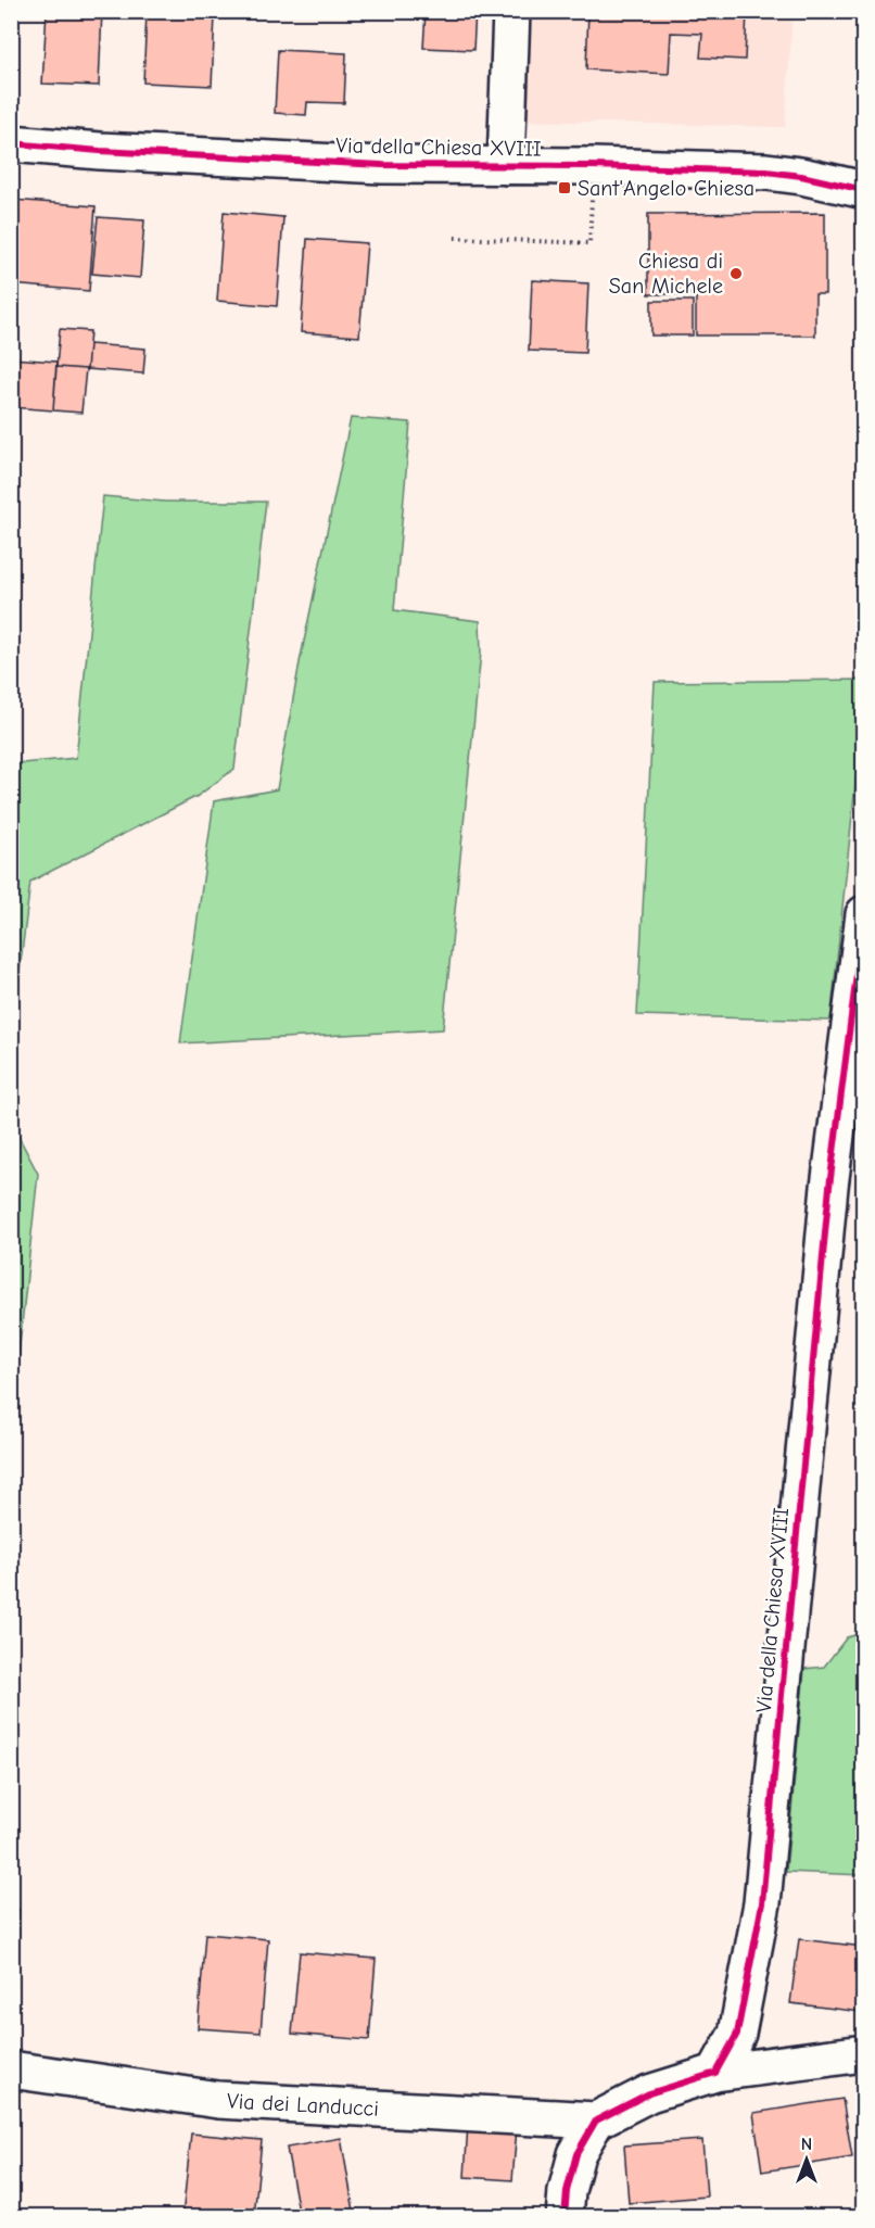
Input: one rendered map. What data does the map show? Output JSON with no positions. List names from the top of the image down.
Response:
{
  "streets": {
    "street": ["Via della Chiesa XVIII", "Via dei Landucci"]
  },
  "places": {
    "transit": ["Sant'Angelo Chiesa"],
    "other": ["Chiesa di San Michele"]
  },
  "north": "top"
}
